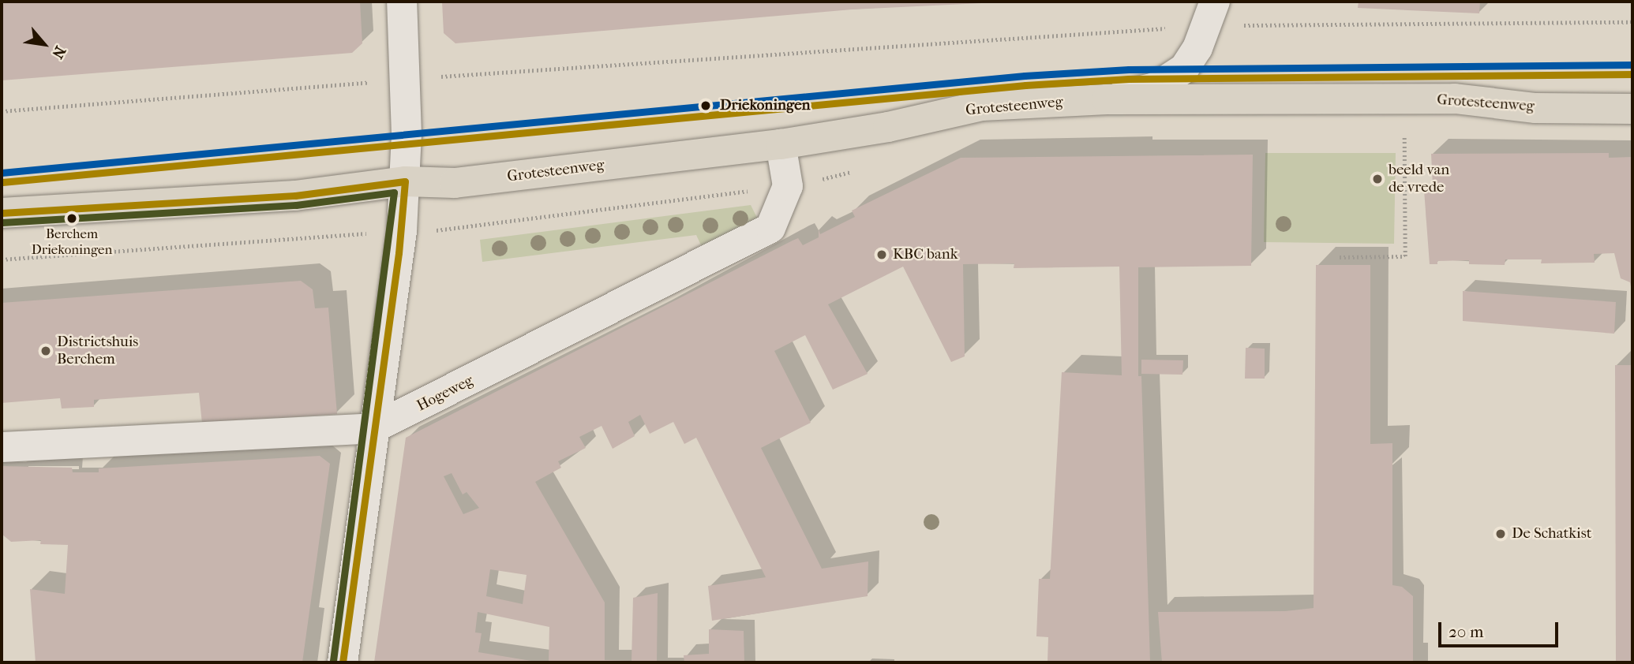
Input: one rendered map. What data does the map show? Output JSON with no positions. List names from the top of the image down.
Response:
{
  "streets": {
    "main road": ["Grotesteenweg"],
    "street": ["Hogeweg"]
  },
  "places": [
    "Driekoningen",
    "beeld van de vrede",
    "Berchem Driekoningen",
    "KBC bank",
    "Districtshuis Berchem",
    "De Schatkist"
  ],
  "scale_bar": "20 m",
  "north": "bottom right"
}
